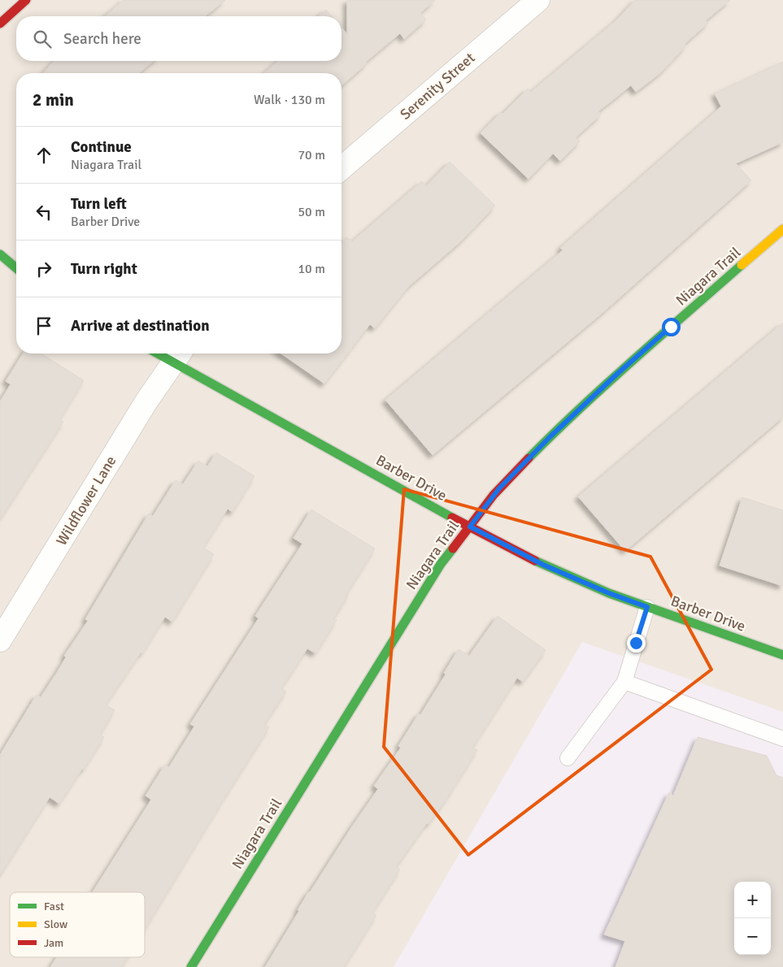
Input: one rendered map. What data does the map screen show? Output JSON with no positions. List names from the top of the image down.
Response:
{
  "streets": {
    "street": [
      "Serenity Street",
      "Niagara Trail",
      "Barber Drive",
      "Wildflower Lane"
    ]
  },
  "crossings": [
    ["Niagara Trail", "Barber Drive"],
    ["Barber Drive", "Wildflower Lane"]
  ],
  "legend": ["Fast", "Slow", "Jam"],
  "page": {
    "search": "Search here",
    "heading": ["2 min", "Walk · 130 m"],
    "list": [
      ["Continue", "Niagara Trail", "70 m"],
      ["Turn left", "Barber Drive", "50 m"],
      ["Turn right", "10 m"],
      "Arrive at destination"
    ],
    "map_buttons": ["+", "−"]
  }
}
